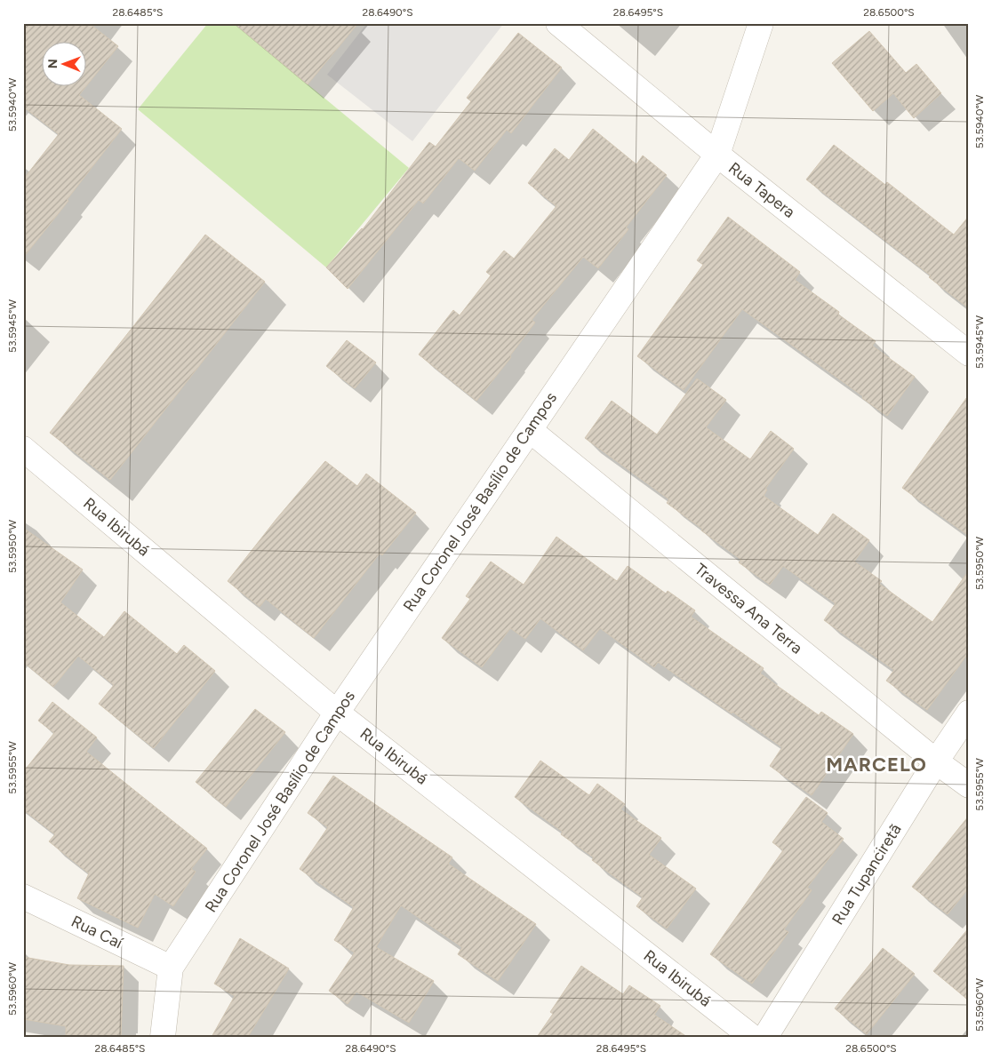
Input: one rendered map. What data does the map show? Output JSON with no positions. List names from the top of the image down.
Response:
{
  "streets": {
    "street": [
      "Rua Tapera",
      "Rua Coronel José Basílio de Campos",
      "Rua Ibirubá",
      "Travessa Ana Terra",
      "Rua Tupanciretã",
      "Rua Caí"
    ]
  },
  "crossings": [
    ["Rua Tapera", "Rua Coronel José Basílio de Campos"],
    ["Rua Coronel José Basílio de Campos", "Rua Ibirubá"],
    ["Rua Coronel José Basílio de Campos", "Travessa Ana Terra"],
    ["Rua Coronel José Basílio de Campos", "Rua Caí"],
    ["Travessa Ana Terra", "Rua Tupanciretã"]
  ],
  "districts": ["MARCELO"],
  "north": "left",
  "coordinates": [
    "28.6485°S",
    "28.6490°S",
    "28.6495°S",
    "28.6500°S",
    "53.5940°W",
    "53.5945°W",
    "53.5950°W",
    "53.5955°W",
    "53.5960°W"
  ]
}
